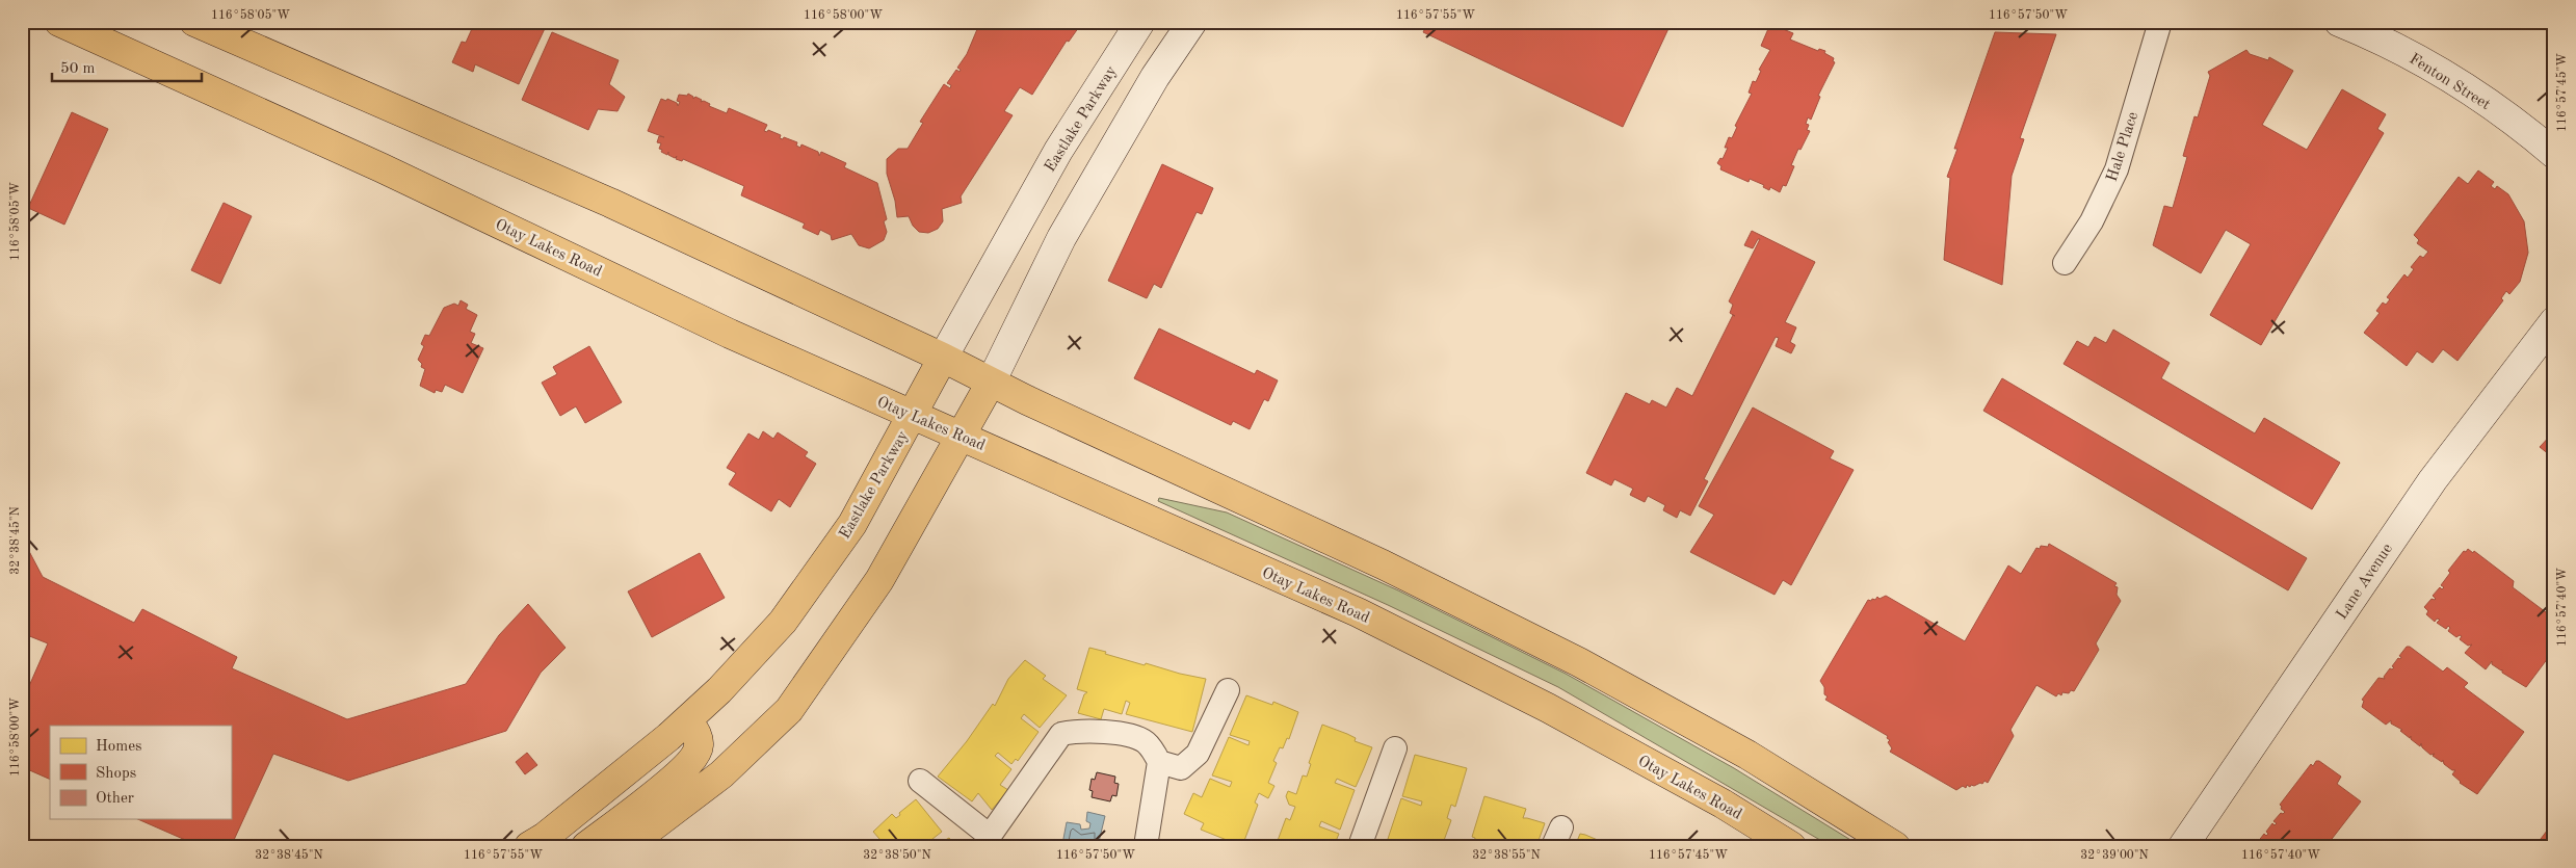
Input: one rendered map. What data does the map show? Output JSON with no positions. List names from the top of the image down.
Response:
{
  "streets": {
    "main road": [
      "Fenton Street",
      "Eastlake Parkway",
      "Otay Lakes Road",
      "Lane Avenue"
    ],
    "street": ["Hale Place"]
  },
  "crossings": [
    ["Eastlake Parkway", "Otay Lakes Road"]
  ],
  "legend": ["Homes", "Shops", "Other"],
  "scale_bar": "50 m",
  "coordinates": [
    "116°58'05\"W",
    "116°58'00\"W",
    "116°57'55\"W",
    "116°57'50\"W",
    "116°57'45\"W",
    "32°38'45\"N",
    "116°57'40\"W",
    "32°38'50\"N",
    "32°38'55\"N",
    "32°39'00\"N"
  ]
}
